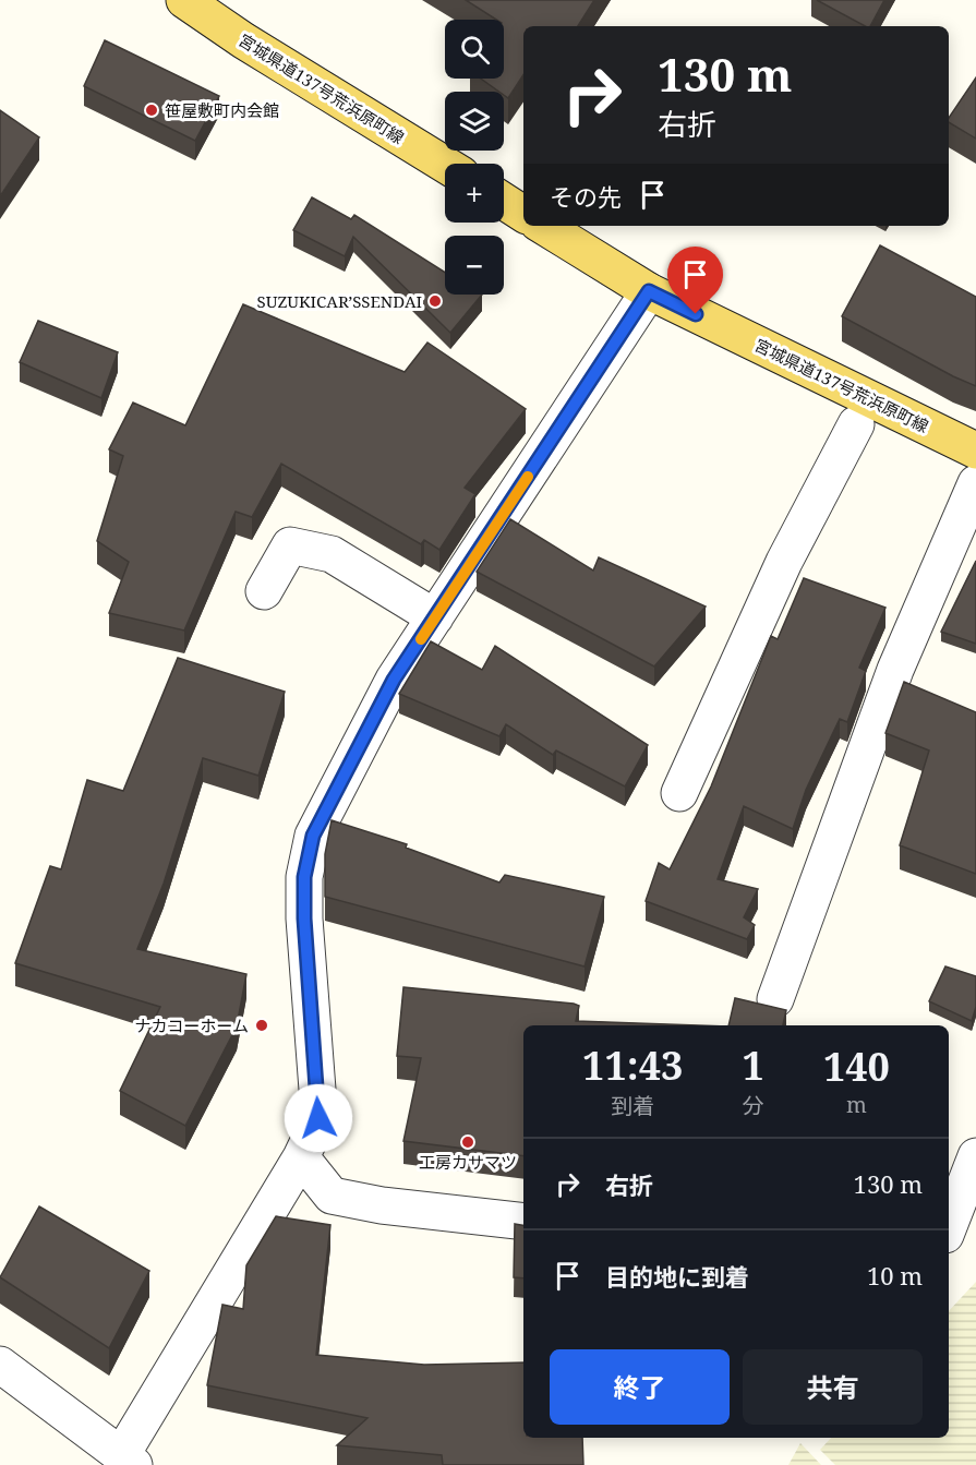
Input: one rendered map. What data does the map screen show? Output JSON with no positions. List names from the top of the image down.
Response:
{
  "streets": {
    "main road": ["宮城県道137号荒浜原町線"]
  },
  "places": [
    "笹屋敷町内会館",
    "SUZUKICAR’SSENDAI",
    "ナカコーホーム",
    "工房カサマツ"
  ],
  "page": {
    "map_buttons": ["+", "−"],
    "turn": ["130 m", "右折"],
    "then": "その先",
    "eta": [
      "11:43",
      "到着",
      "1",
      "分",
      "140",
      "m"
    ],
    "list": [
      {
        "name": "右折",
        "value": "130 m"
      },
      {
        "name": "目的地に到着",
        "value": "10 m"
      }
    ],
    "buttons": ["終了", "共有"]
  }
}
